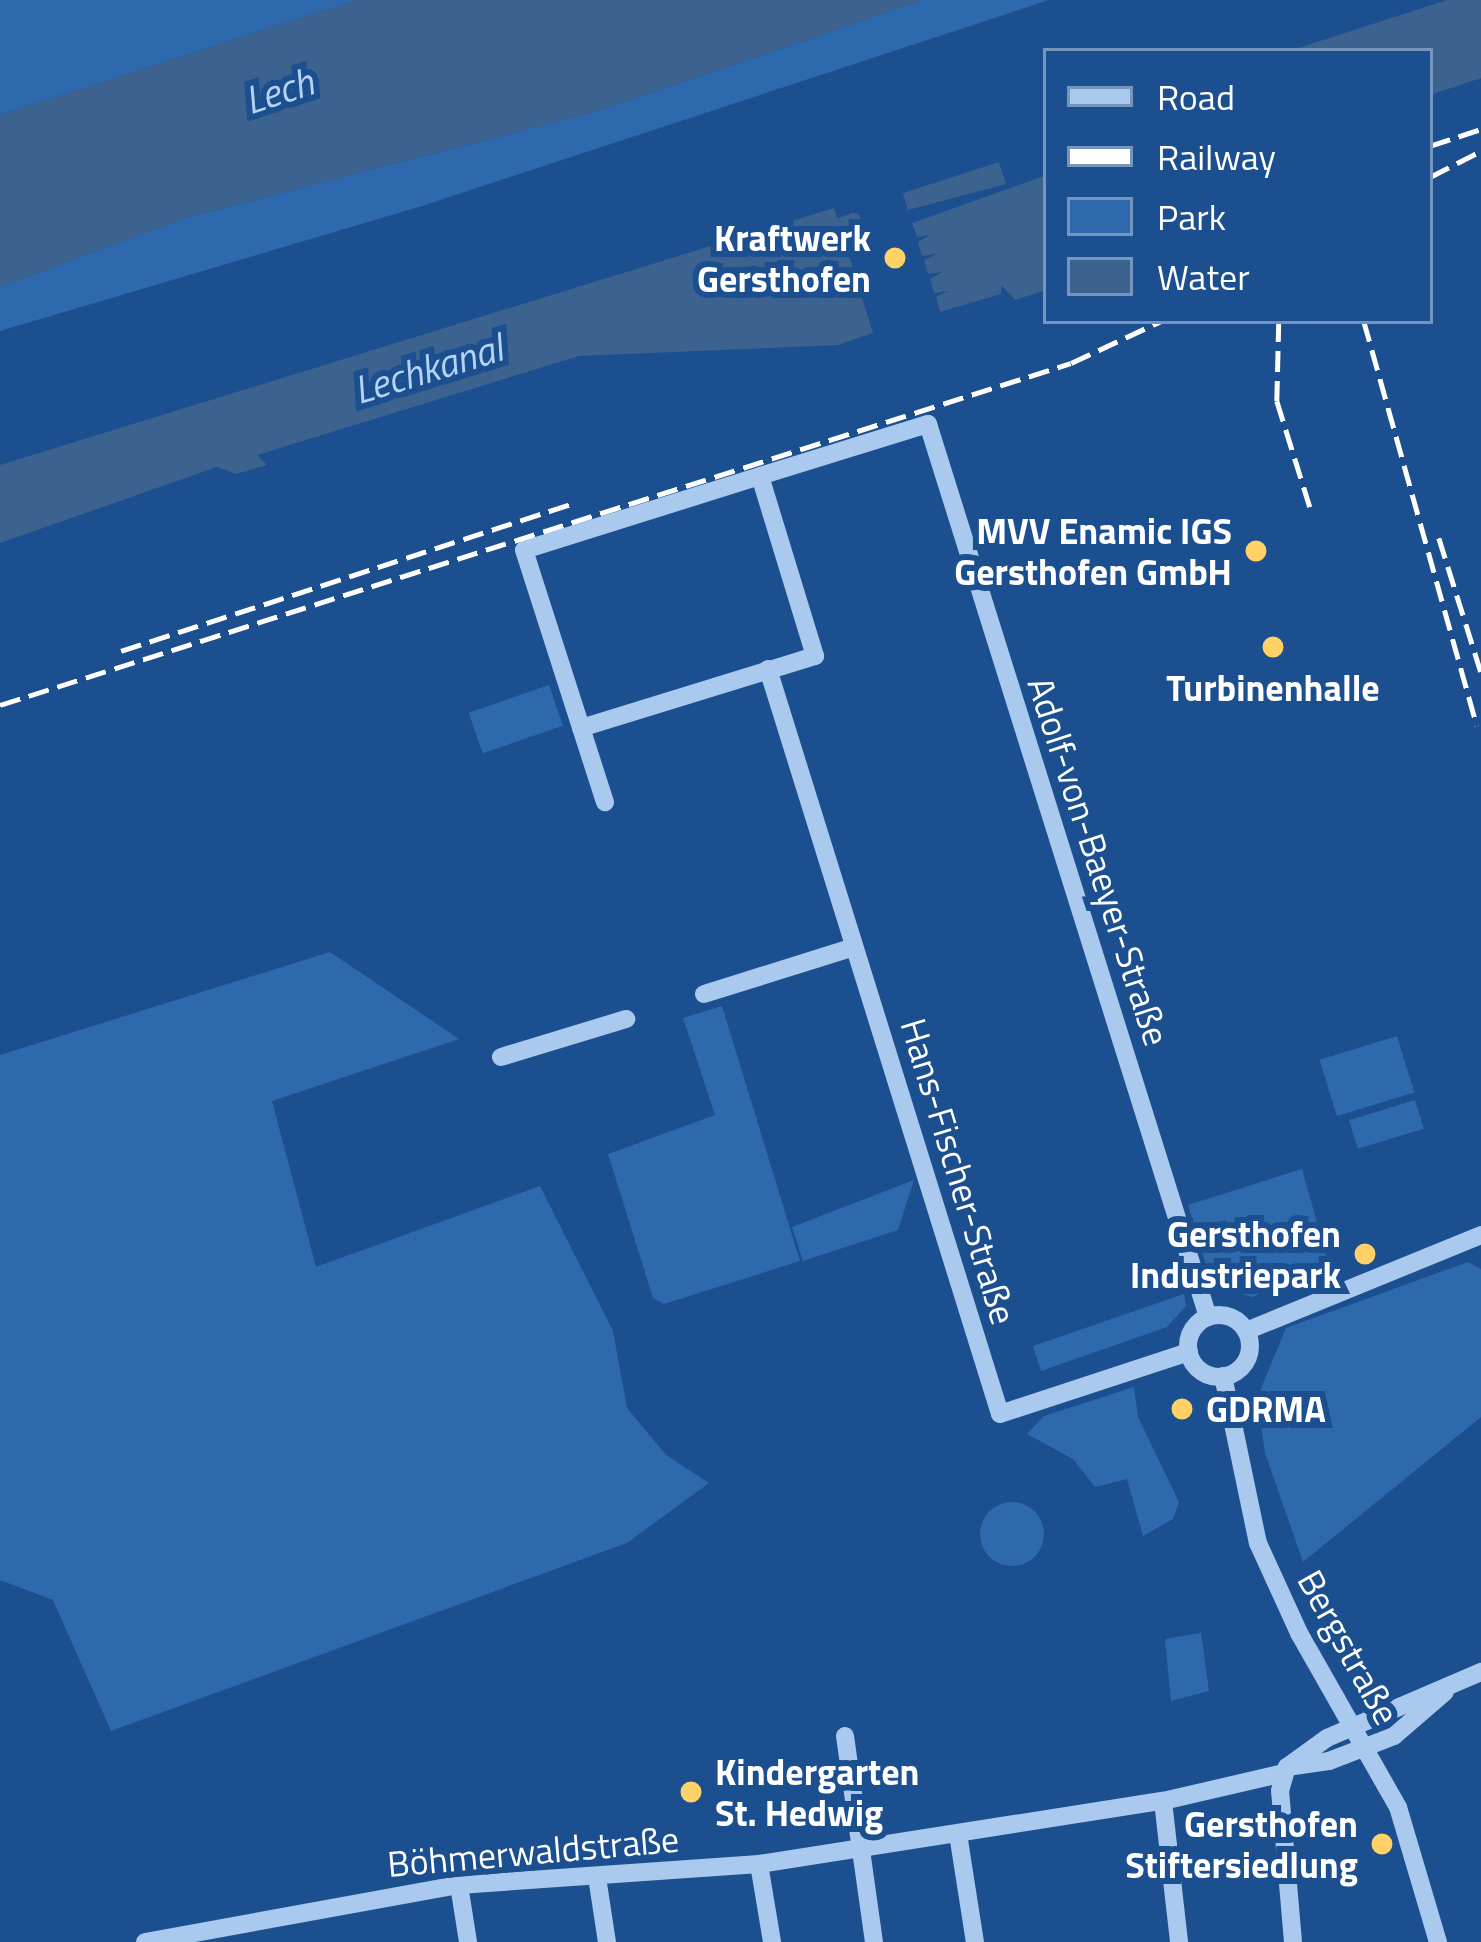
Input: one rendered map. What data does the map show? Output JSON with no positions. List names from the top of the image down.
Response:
{
  "streets": {
    "street": [
      "Adolf-von-Baeyer-Straße",
      "Hans-Fischer-Straße",
      "Bergstraße",
      "Böhmerwaldstraße"
    ]
  },
  "crossings": [
    ["Adolf-von-Baeyer-Straße", "Hans-Fischer-Straße"],
    ["Adolf-von-Baeyer-Straße", "Bergstraße"],
    ["Hans-Fischer-Straße", "Bergstraße"],
    ["Bergstraße", "Böhmerwaldstraße"]
  ],
  "water": ["Lech", "Lechkanal"],
  "places": [
    "Kraftwerk Gersthofen",
    "MVV Enamic IGS Gersthofen GmbH",
    "Turbinenhalle",
    "Gersthofen Industriepark",
    "GDRMA",
    "Kindergarten St. Hedwig",
    "Gersthofen Stiftersiedlung"
  ],
  "legend": [
    "Road",
    "Railway",
    "Park",
    "Water"
  ]
}
